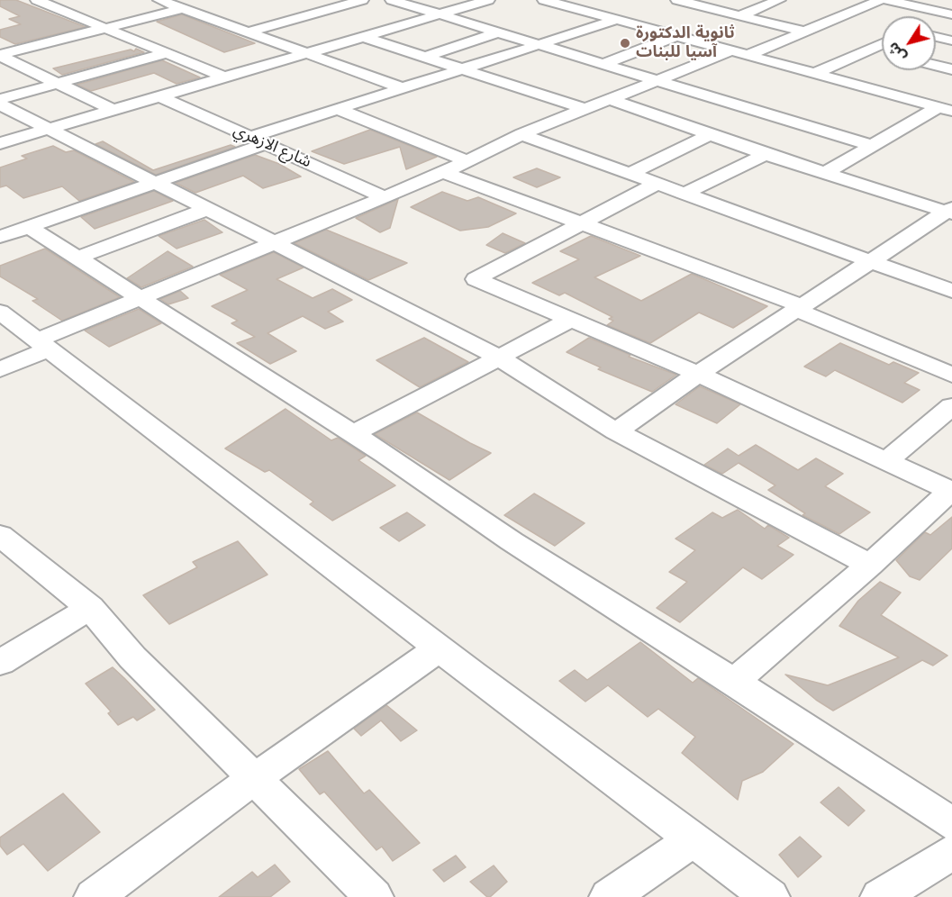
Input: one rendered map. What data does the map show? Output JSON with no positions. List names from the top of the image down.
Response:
{
  "streets": {
    "street": ["شارع الازهري"]
  },
  "places": ["ثانوية الدكتورة آسيا للبنات"],
  "north": "bottom left"
}
